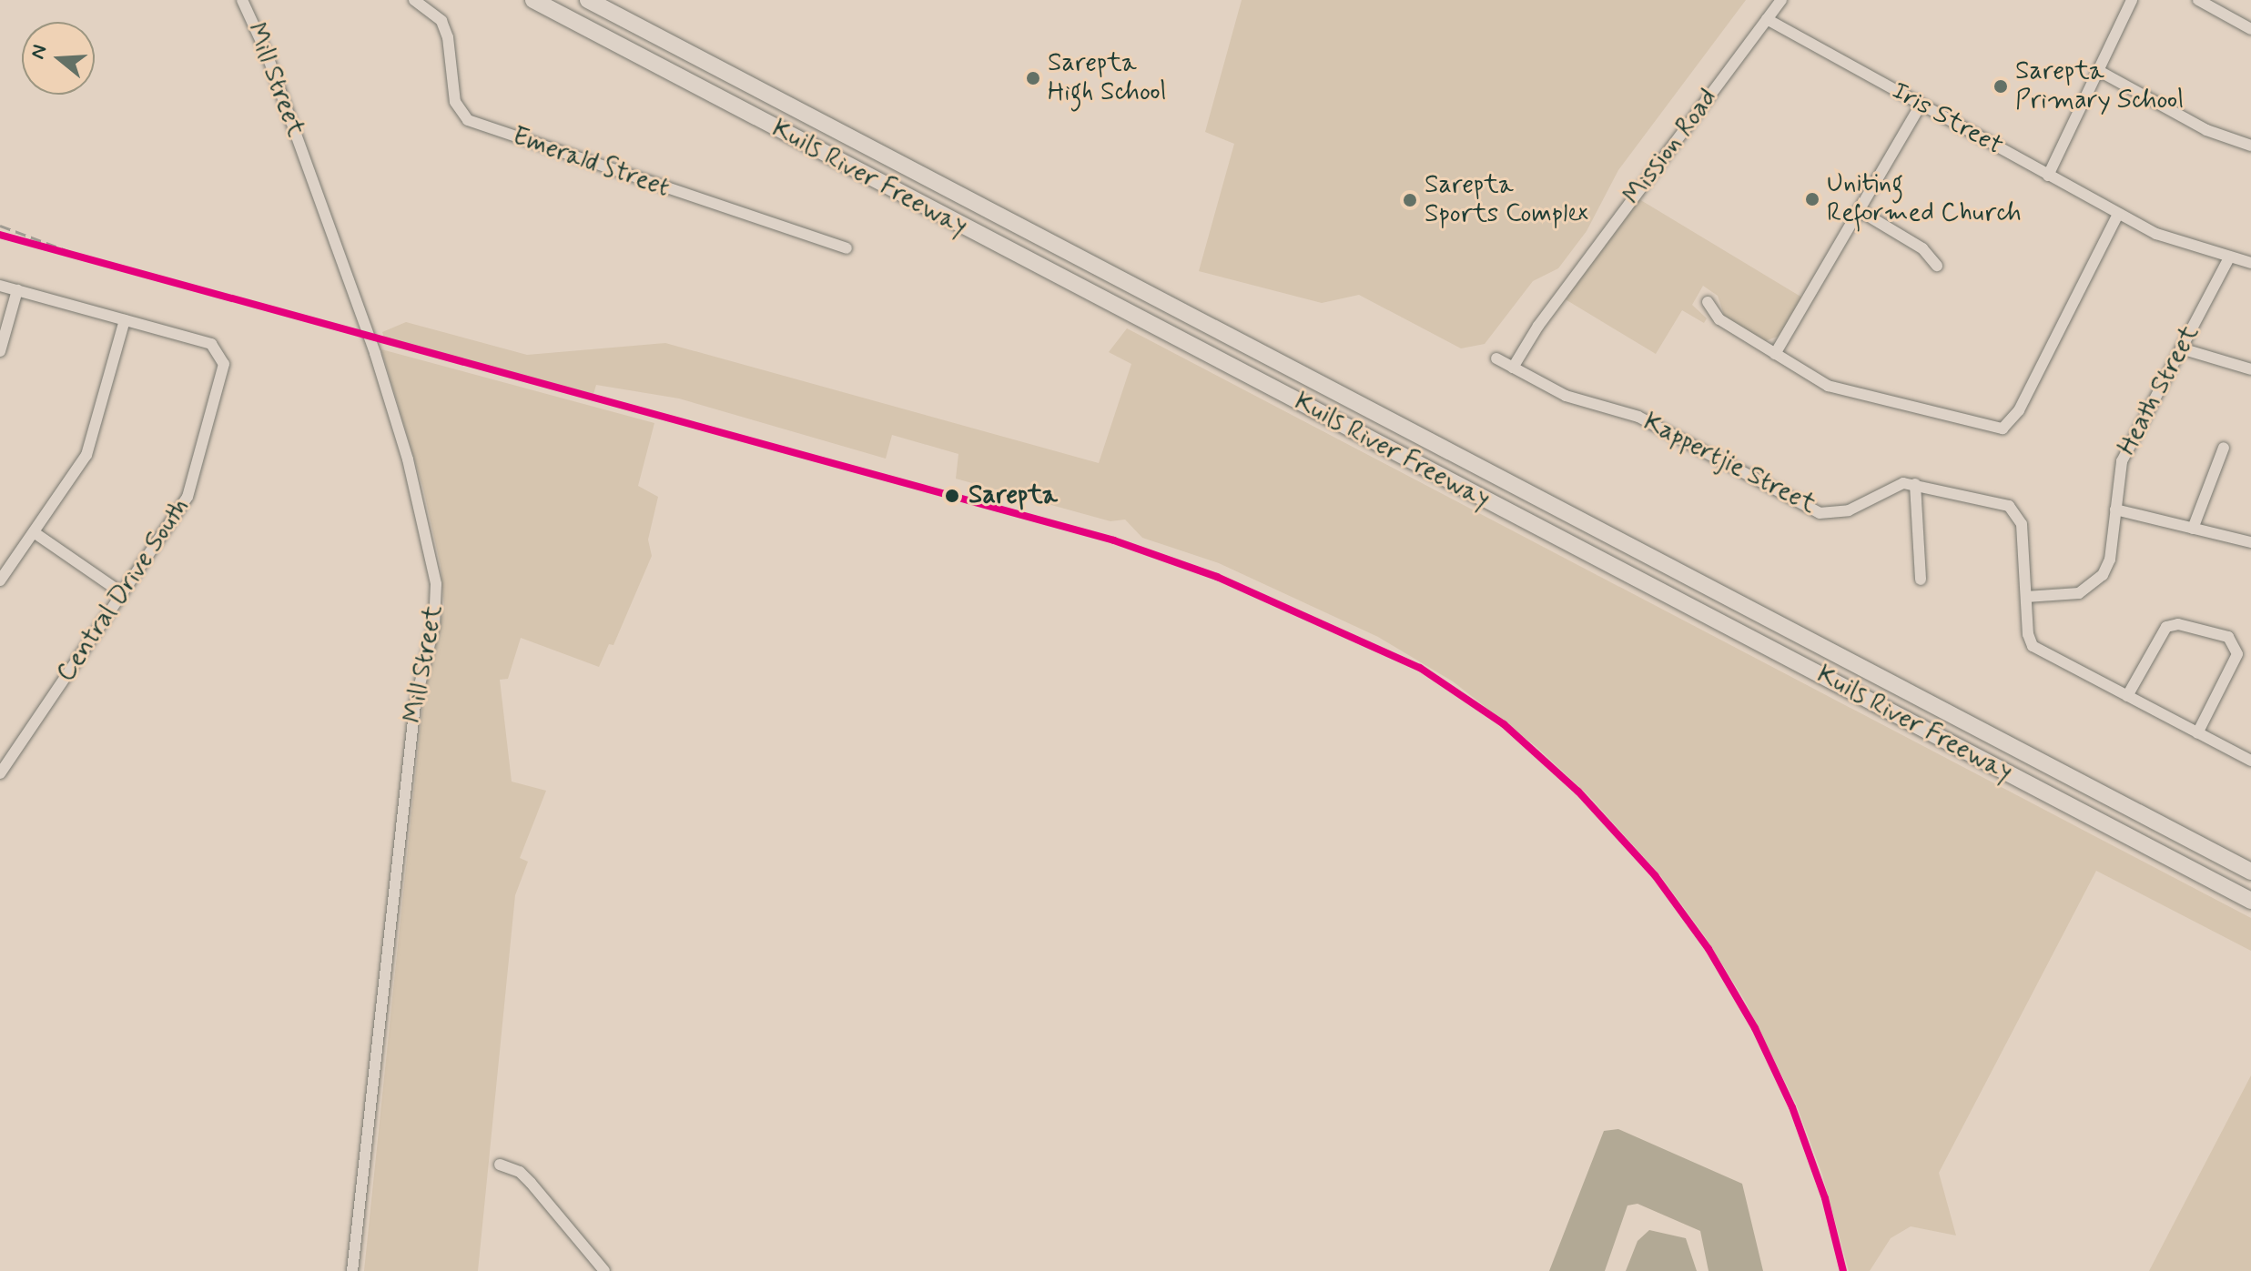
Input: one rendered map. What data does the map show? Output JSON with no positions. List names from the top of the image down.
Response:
{
  "streets": {
    "highway": ["Kuils River Freeway"],
    "street": [
      "Mill Street",
      "Iris Street",
      "Mission Road",
      "Emerald Street",
      "Heath Street",
      "Kappertjie Street",
      "Central Drive South"
    ]
  },
  "crossings": [
    ["Iris Street", "Mission Road"],
    ["Iris Street", "Heath Street"],
    ["Mission Road", "Kappertjie Street"],
    ["Heath Street", "Kappertjie Street"]
  ],
  "places": [
    "Sarepta High School",
    "Sarepta Primary School",
    "Uniting Reformed Church",
    "Sarepta Sports Complex",
    "Sarepta"
  ],
  "north": "left"
}
